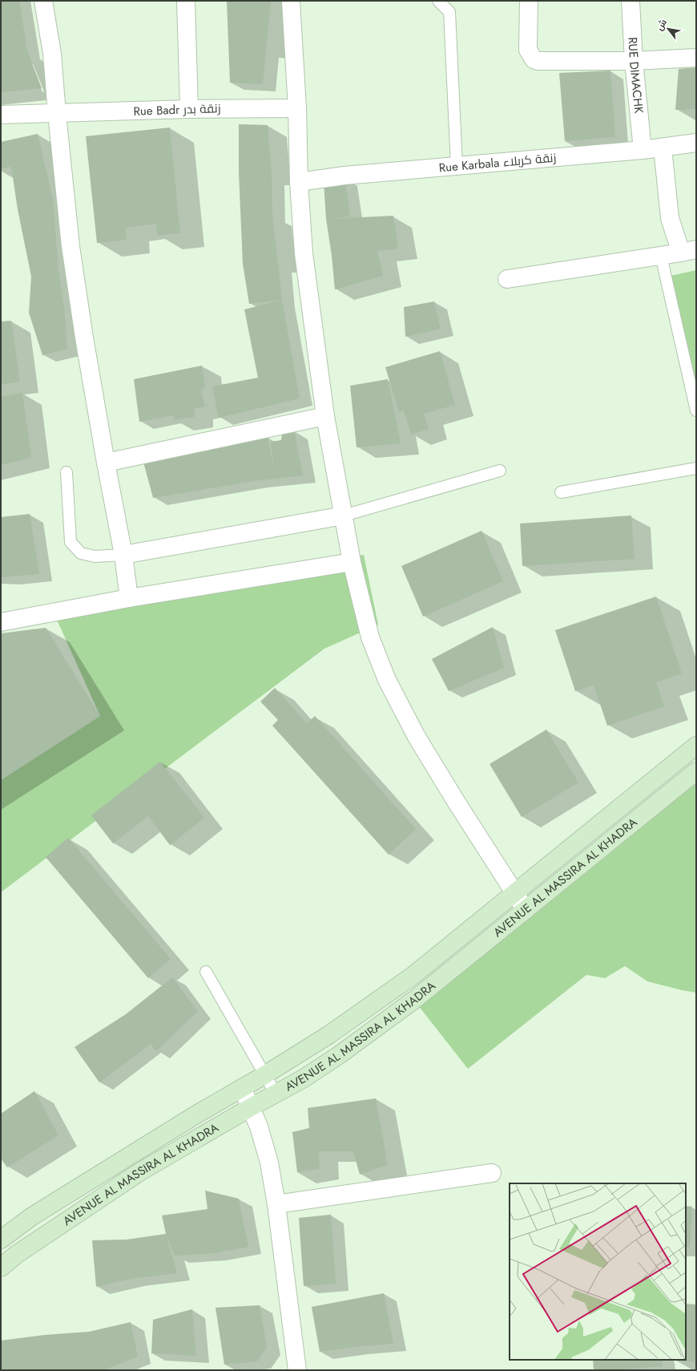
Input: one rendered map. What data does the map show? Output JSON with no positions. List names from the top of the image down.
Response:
{
  "streets": {
    "main road": ["AVENUE AL MASSIRA AL KHADRA"],
    "street": ["RUE DIMACHK", "Rue Badr زنقة بدر", "Rue Karbala زنقة كربلاء"]
  },
  "crossings": [
    ["RUE DIMACHK", "Rue Karbala زنقة كربلاء"]
  ],
  "north": "top left"
}
